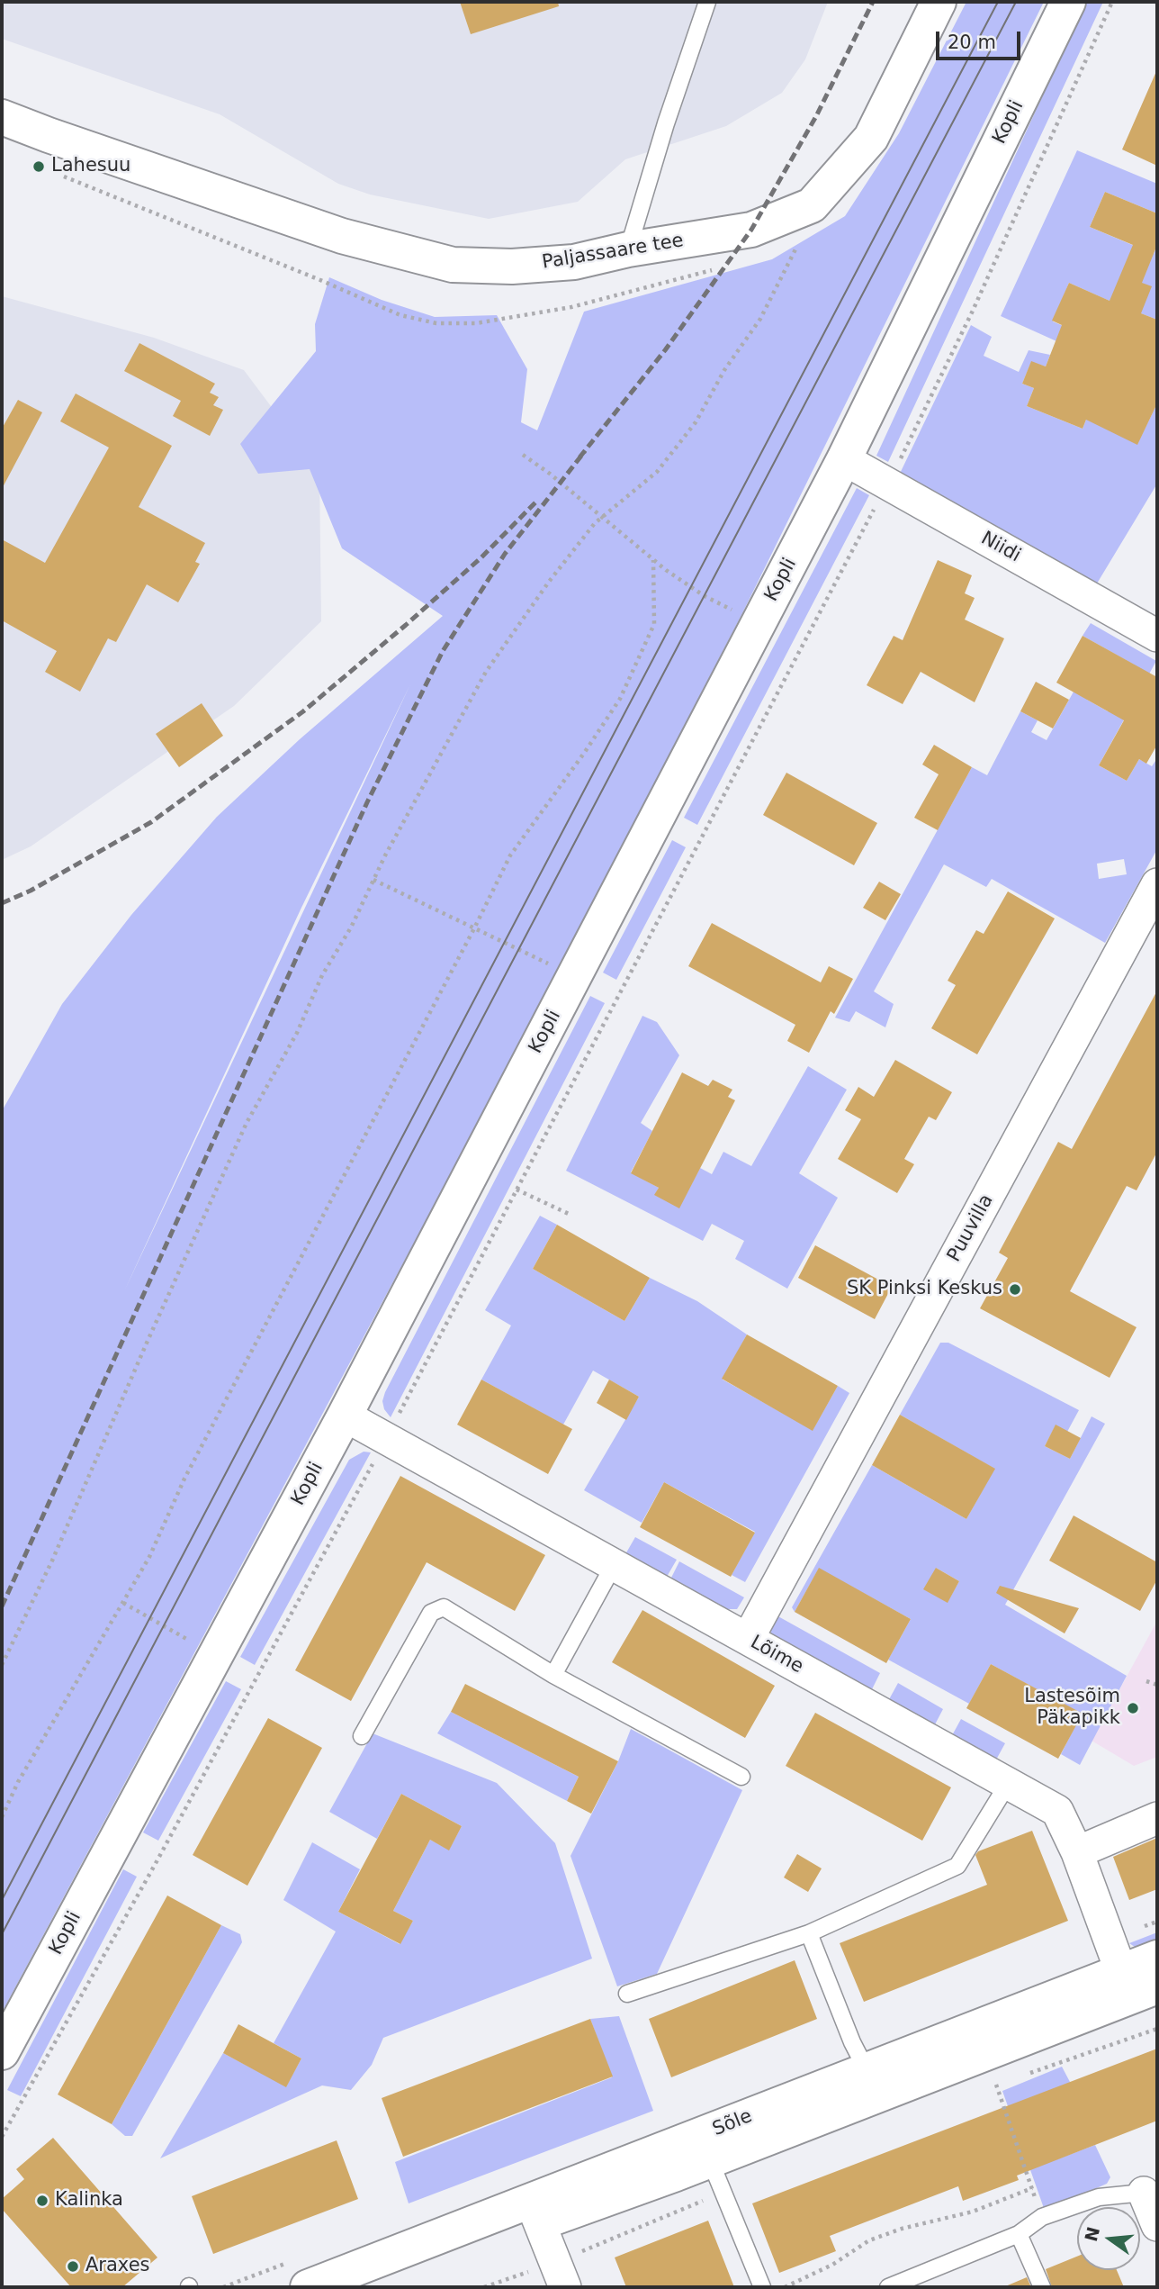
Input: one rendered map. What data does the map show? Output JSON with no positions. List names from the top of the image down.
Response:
{
  "streets": {
    "street": [
      "Kopli",
      "Paljassaare tee",
      "Niidi",
      "Puuvilla",
      "Lõime",
      "Sõle"
    ]
  },
  "crossings": [
    ["Kopli", "Niidi"],
    ["Kopli", "Lõime"],
    ["Puuvilla", "Lõime"],
    ["Lõime", "Sõle"]
  ],
  "places": [
    "Lahesuu",
    "SK Pinksi Keskus",
    "Lastesõim Päkapikk",
    "Kalinka",
    "Araxes"
  ],
  "scale_bar": "20 m",
  "north": "left"
}
